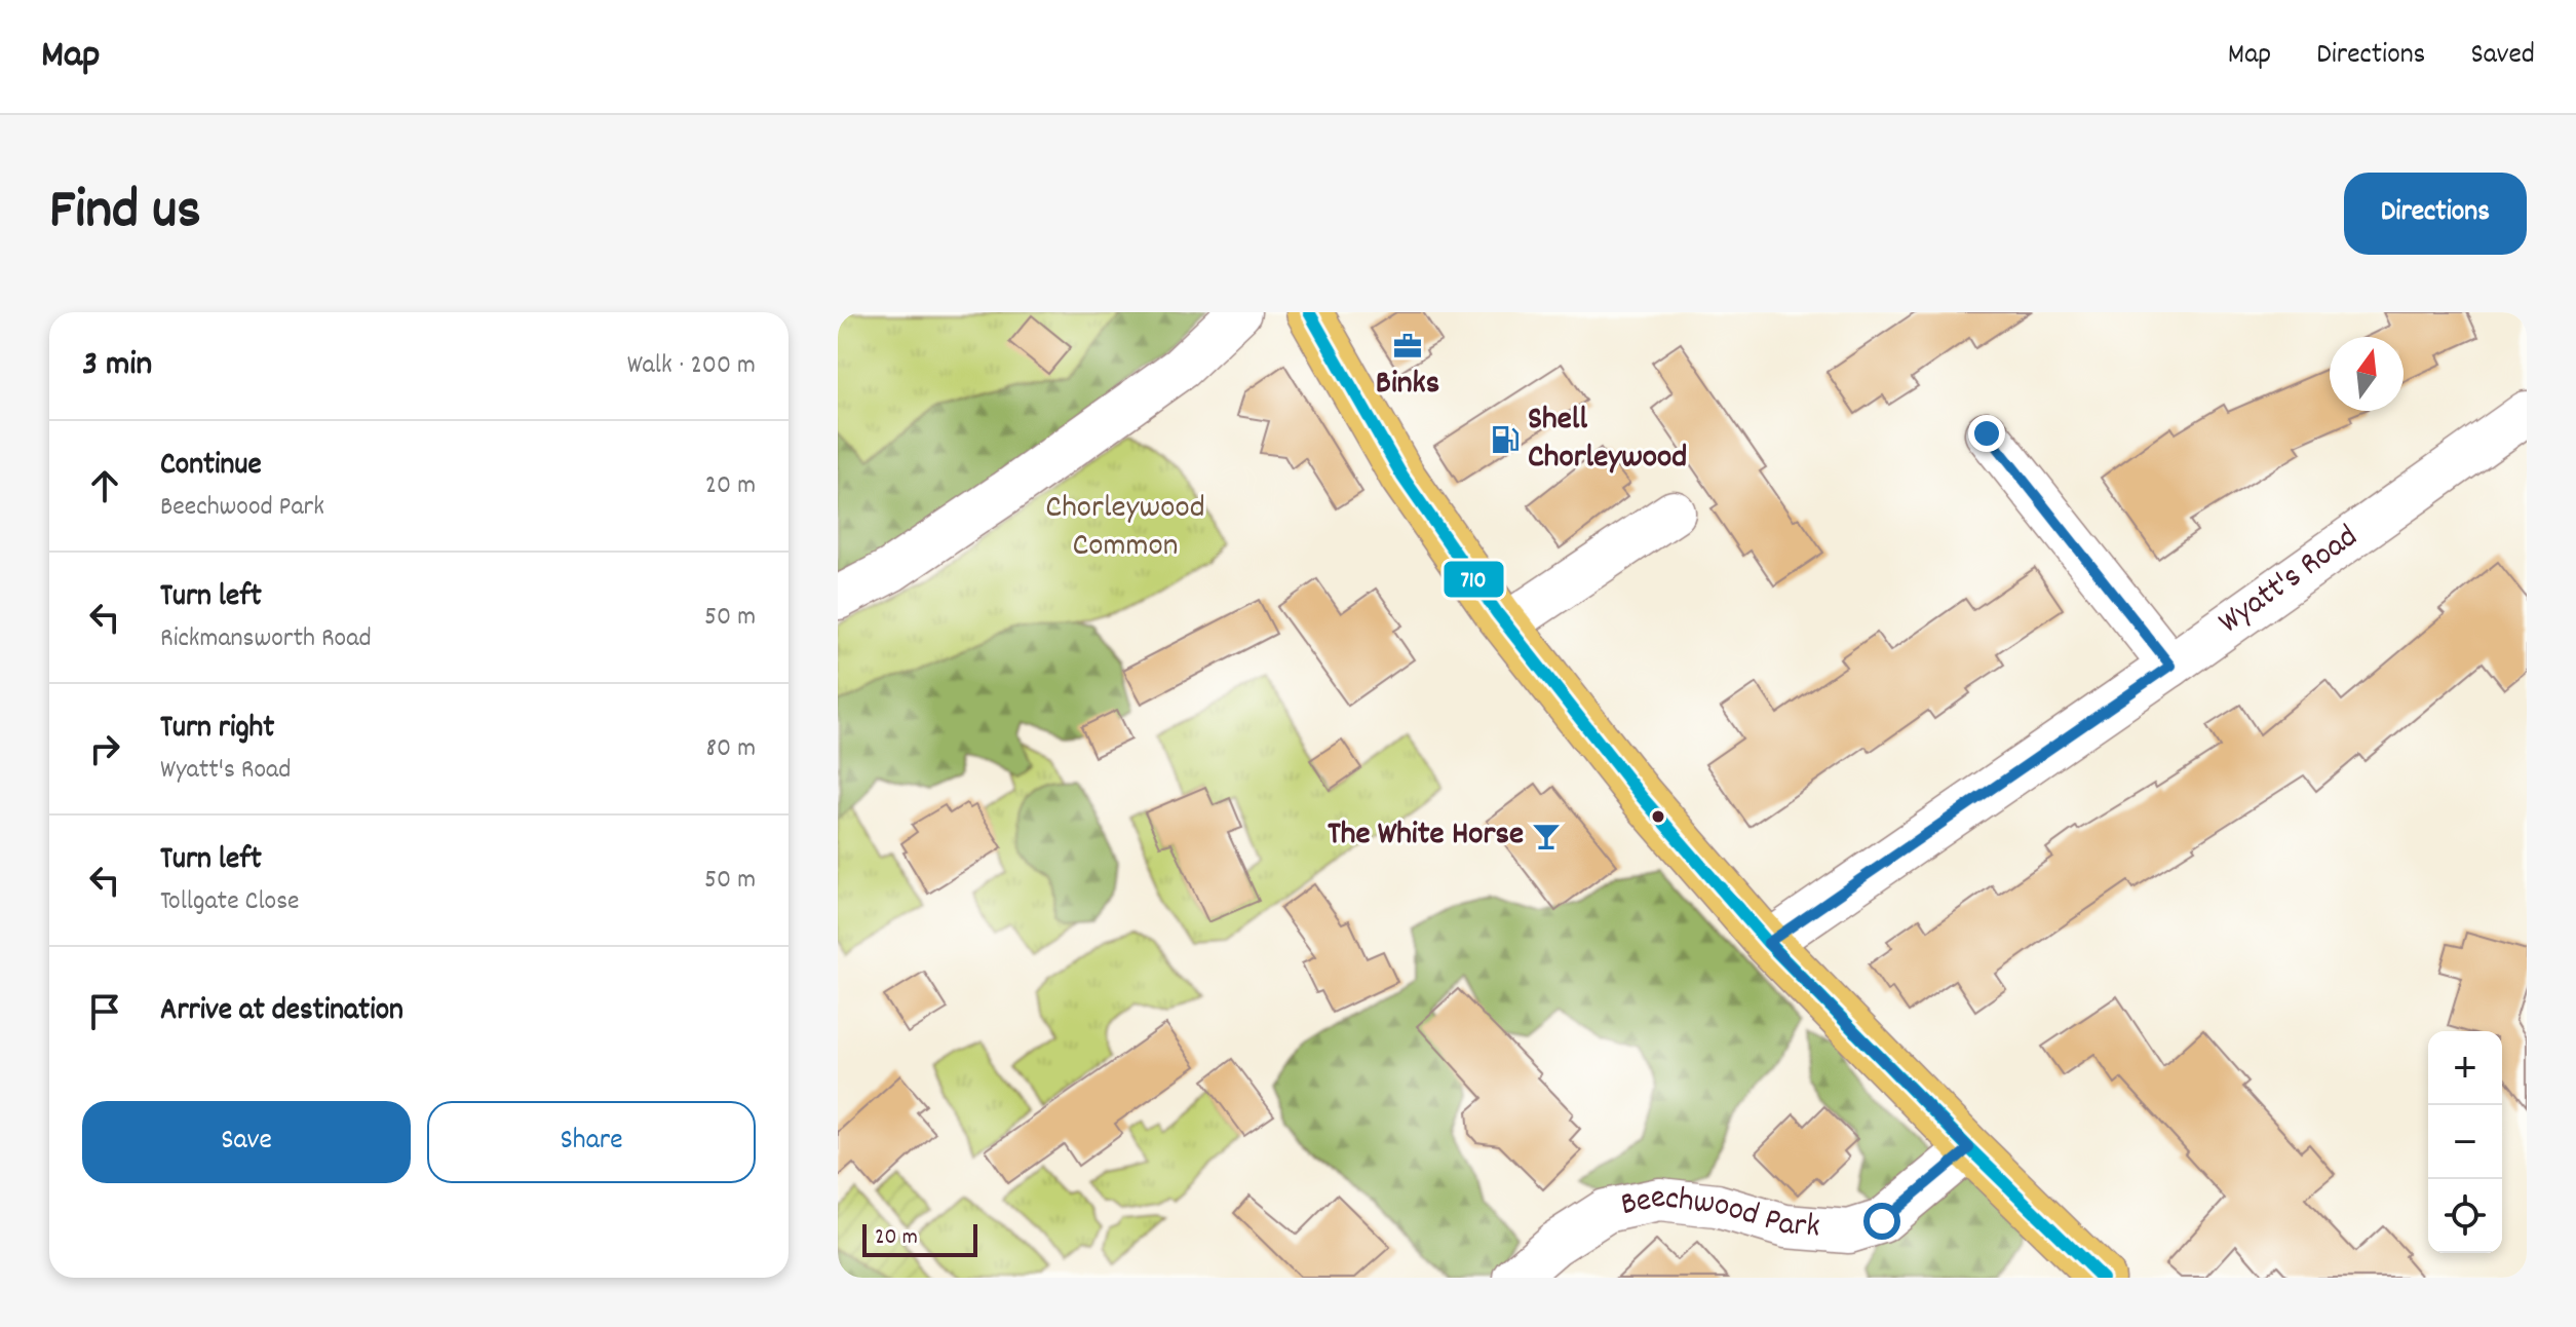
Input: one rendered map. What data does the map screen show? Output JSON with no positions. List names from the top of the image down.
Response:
{
  "streets": {
    "street": ["Wyatt's Road", "Beechwood Park"]
  },
  "parks": ["Chorleywood Common"],
  "places": {
    "office": ["Binks"],
    "fuel station": ["Shell Chorleywood"],
    "bar": ["The White Horse"]
  },
  "lines": ["transit line 710"],
  "scale_bar": "20 m",
  "north": "top",
  "page": {
    "header": "Map",
    "nav": ["Map", "Directions", "Saved"],
    "title": "Find us",
    "buttons": [
      "Directions",
      ["Save", "Share"]
    ],
    "heading": ["3 min", "Walk · 200 m"],
    "list": [
      ["Continue", "Beechwood Park", "20 m"],
      ["Turn left", "Rickmansworth Road", "50 m"],
      ["Turn right", "Wyatt's Road", "80 m"],
      ["Turn left", "Tollgate Close", "50 m"],
      "Arrive at destination"
    ],
    "map_buttons": ["+", "−"],
    "scale": "20 m"
  }
}
